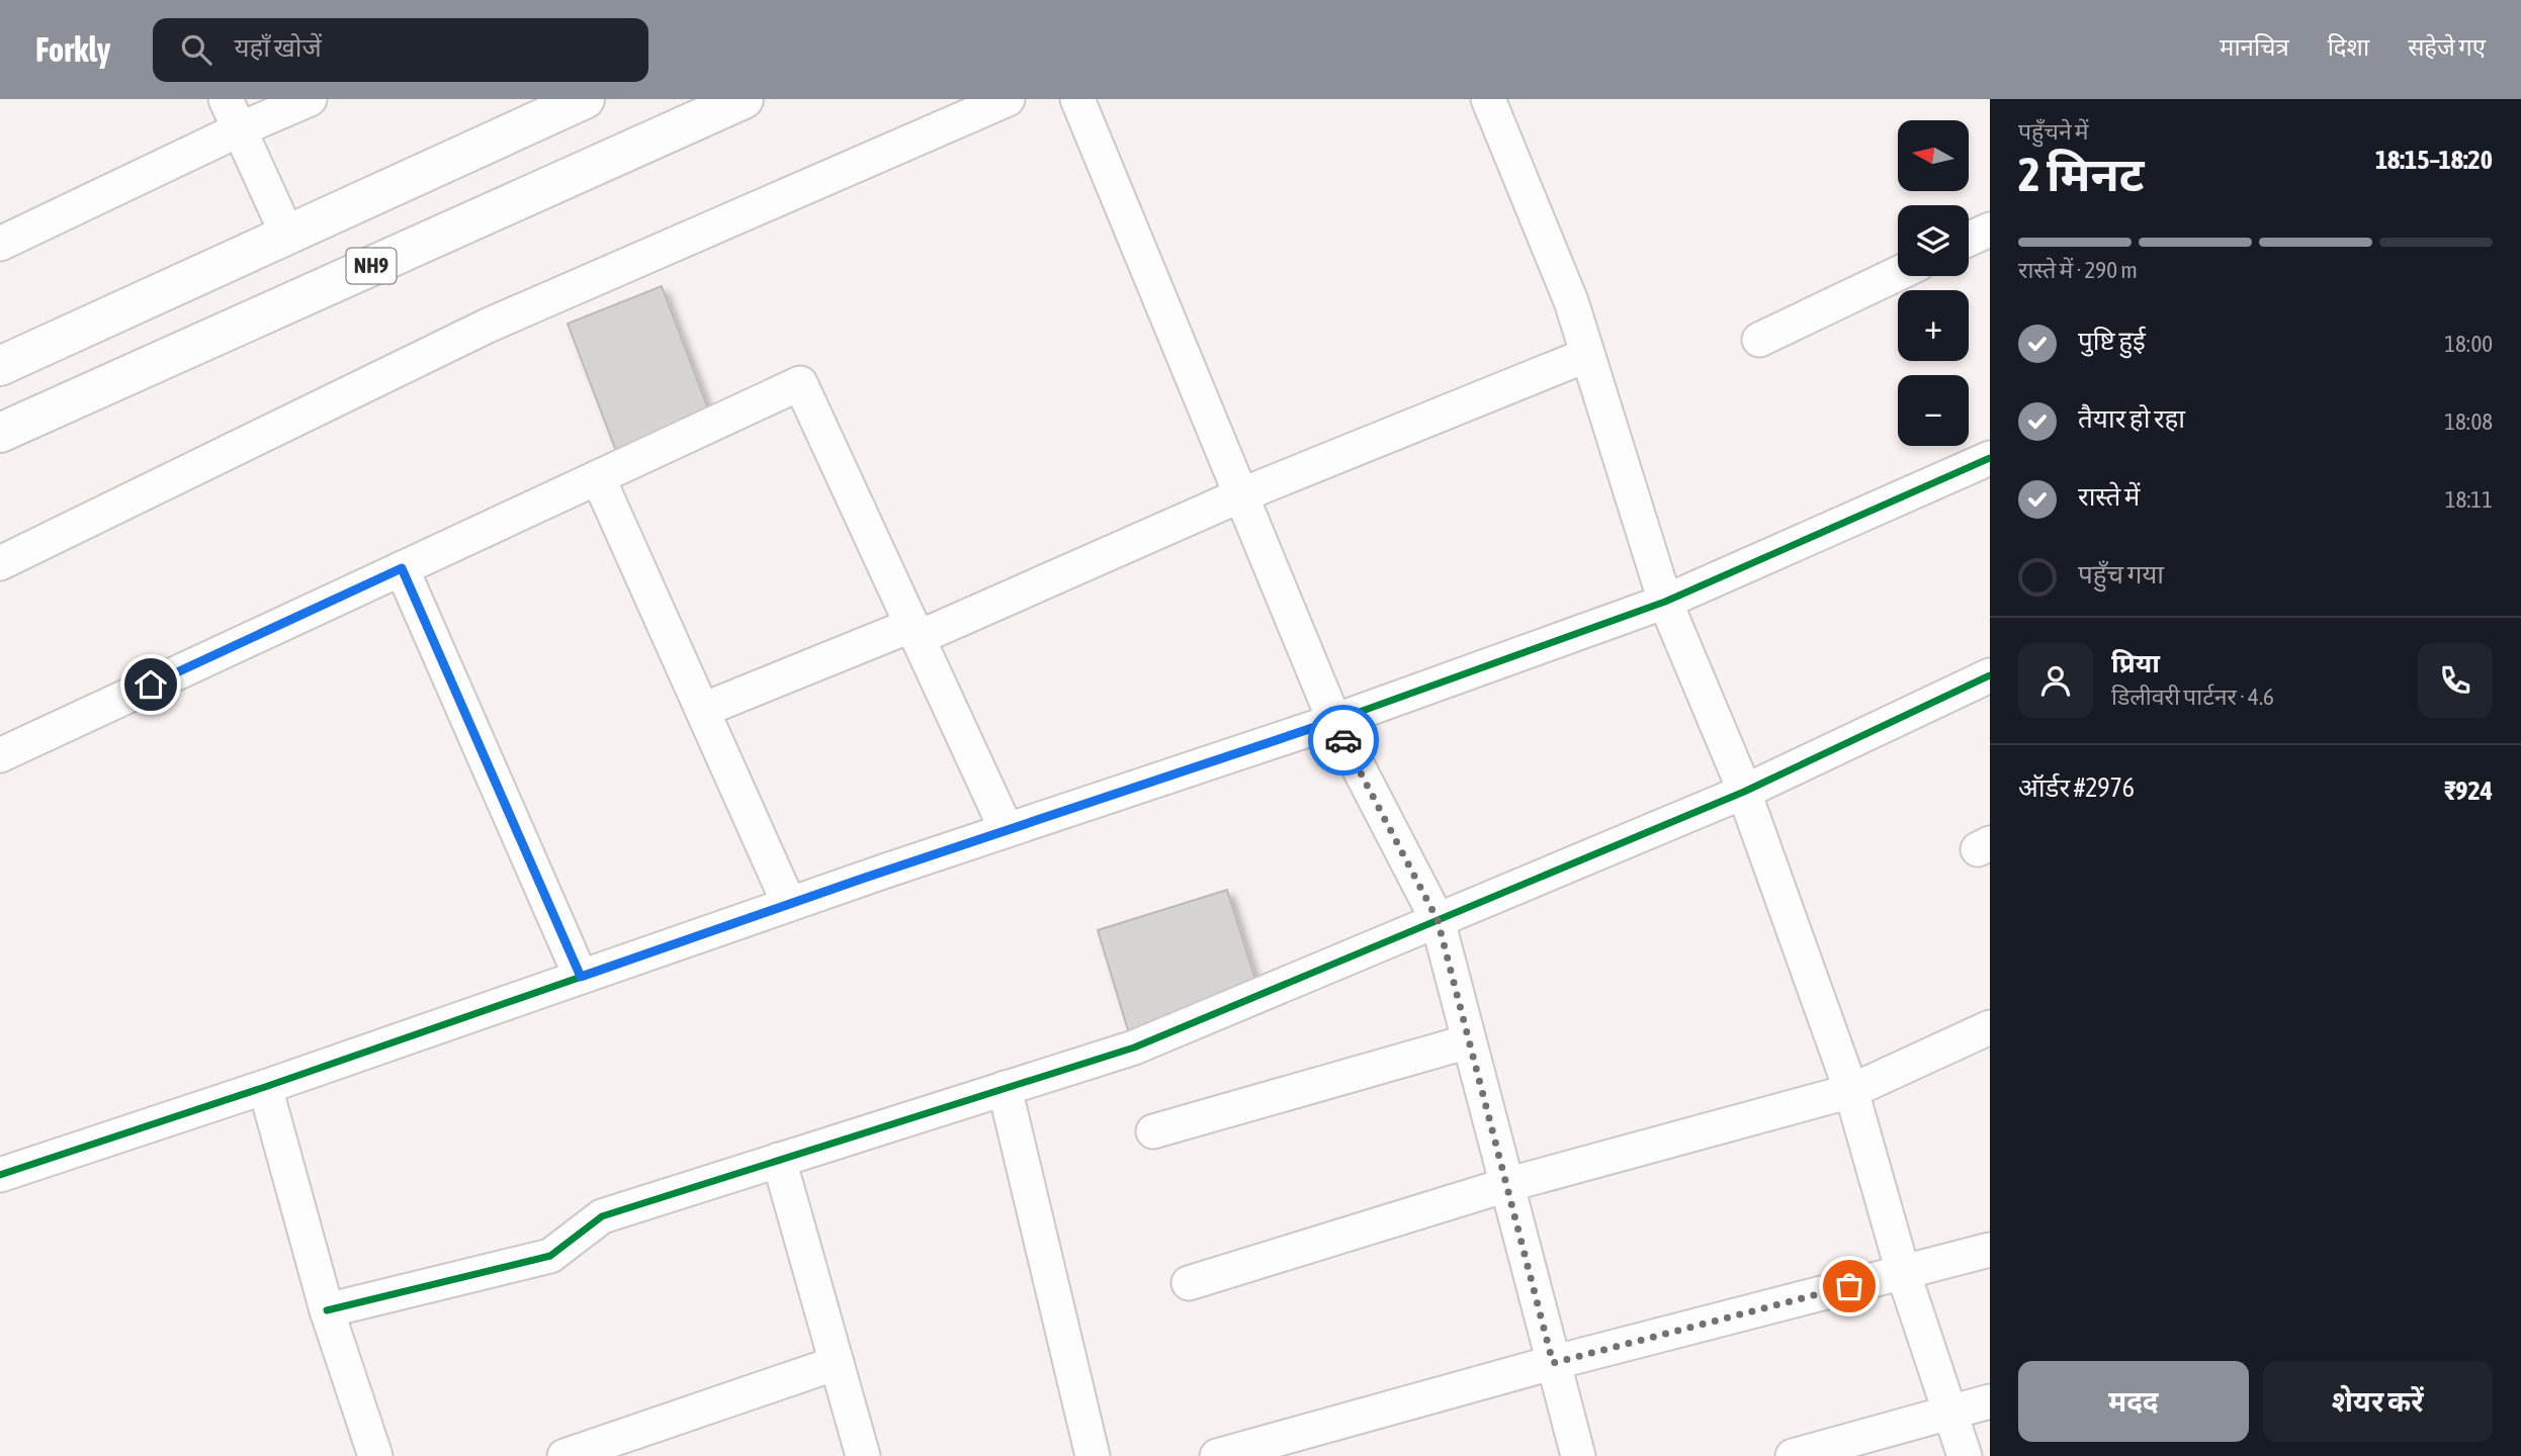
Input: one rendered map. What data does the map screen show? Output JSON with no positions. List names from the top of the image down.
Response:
{
  "streets": {
    "highway": ["NH9"]
  },
  "north": "left",
  "page": {
    "header": "Forkly",
    "search": "यहाँ खोजें",
    "nav": ["मानचित्र", "दिशा", "सहेजे गए"],
    "heading": ["2 मिनट", "पहुँचने में", "18:15–18:20"],
    "panel": [
      "प्रिया",
      "डिलीवरी पार्टनर · 4.6",
      "ऑर्डर #2976",
      "₹924"
    ],
    "map_buttons": ["+", "−"],
    "bar": "रास्ते में · 290 m",
    "list": [
      ["पुष्टि हुई", "18:00"],
      ["तैयार हो रहा", "18:08"],
      ["रास्ते में", "18:11"],
      "पहुँच गया"
    ],
    "buttons": ["मदद", "शेयर करें"]
  }
}
